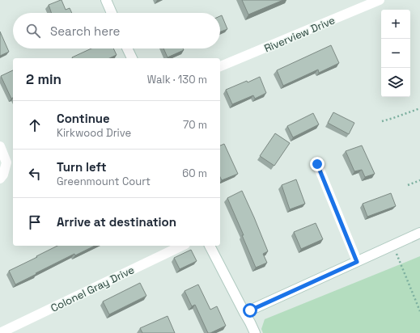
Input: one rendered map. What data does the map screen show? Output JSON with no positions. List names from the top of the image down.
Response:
{
  "streets": {
    "street": ["Riverview Drive", "Colonel Gray Drive"]
  },
  "page": {
    "map_buttons": ["+", "−"],
    "search": "Search here",
    "heading": ["2 min", "Walk · 130 m"],
    "list": [
      ["Continue", "Kirkwood Drive", "70 m"],
      ["Turn left", "Greenmount Court", "60 m"],
      "Arrive at destination"
    ]
  }
}
